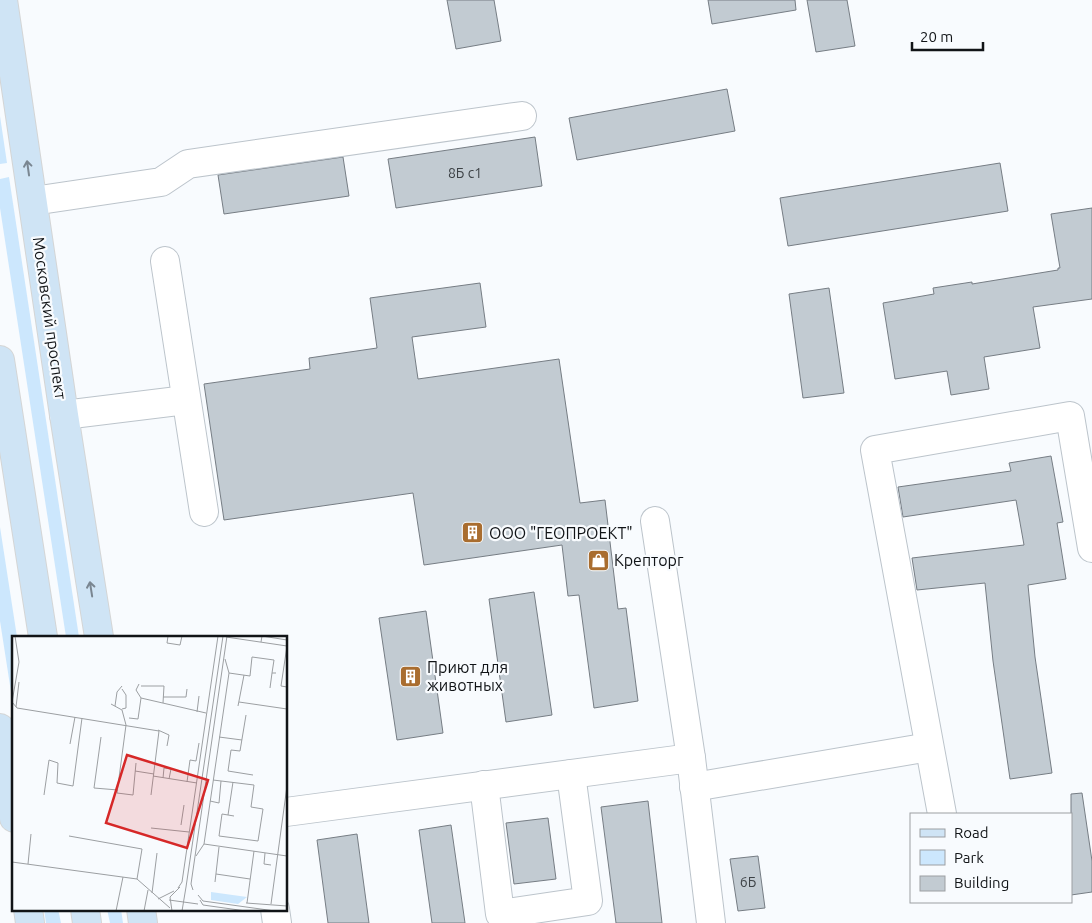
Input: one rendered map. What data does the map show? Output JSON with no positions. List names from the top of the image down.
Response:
{
  "streets": {
    "main road": ["Московский проспект"]
  },
  "places": {
    "building": ["ООО \"ГЕОПРОЕКТ\"", "Приют для животных"],
    "shop": ["Крепторг"]
  },
  "house_numbers": ["8Б с1", "6Б"],
  "legend": ["Road", "Park", "Building"],
  "scale_bar": "20 m"
}
